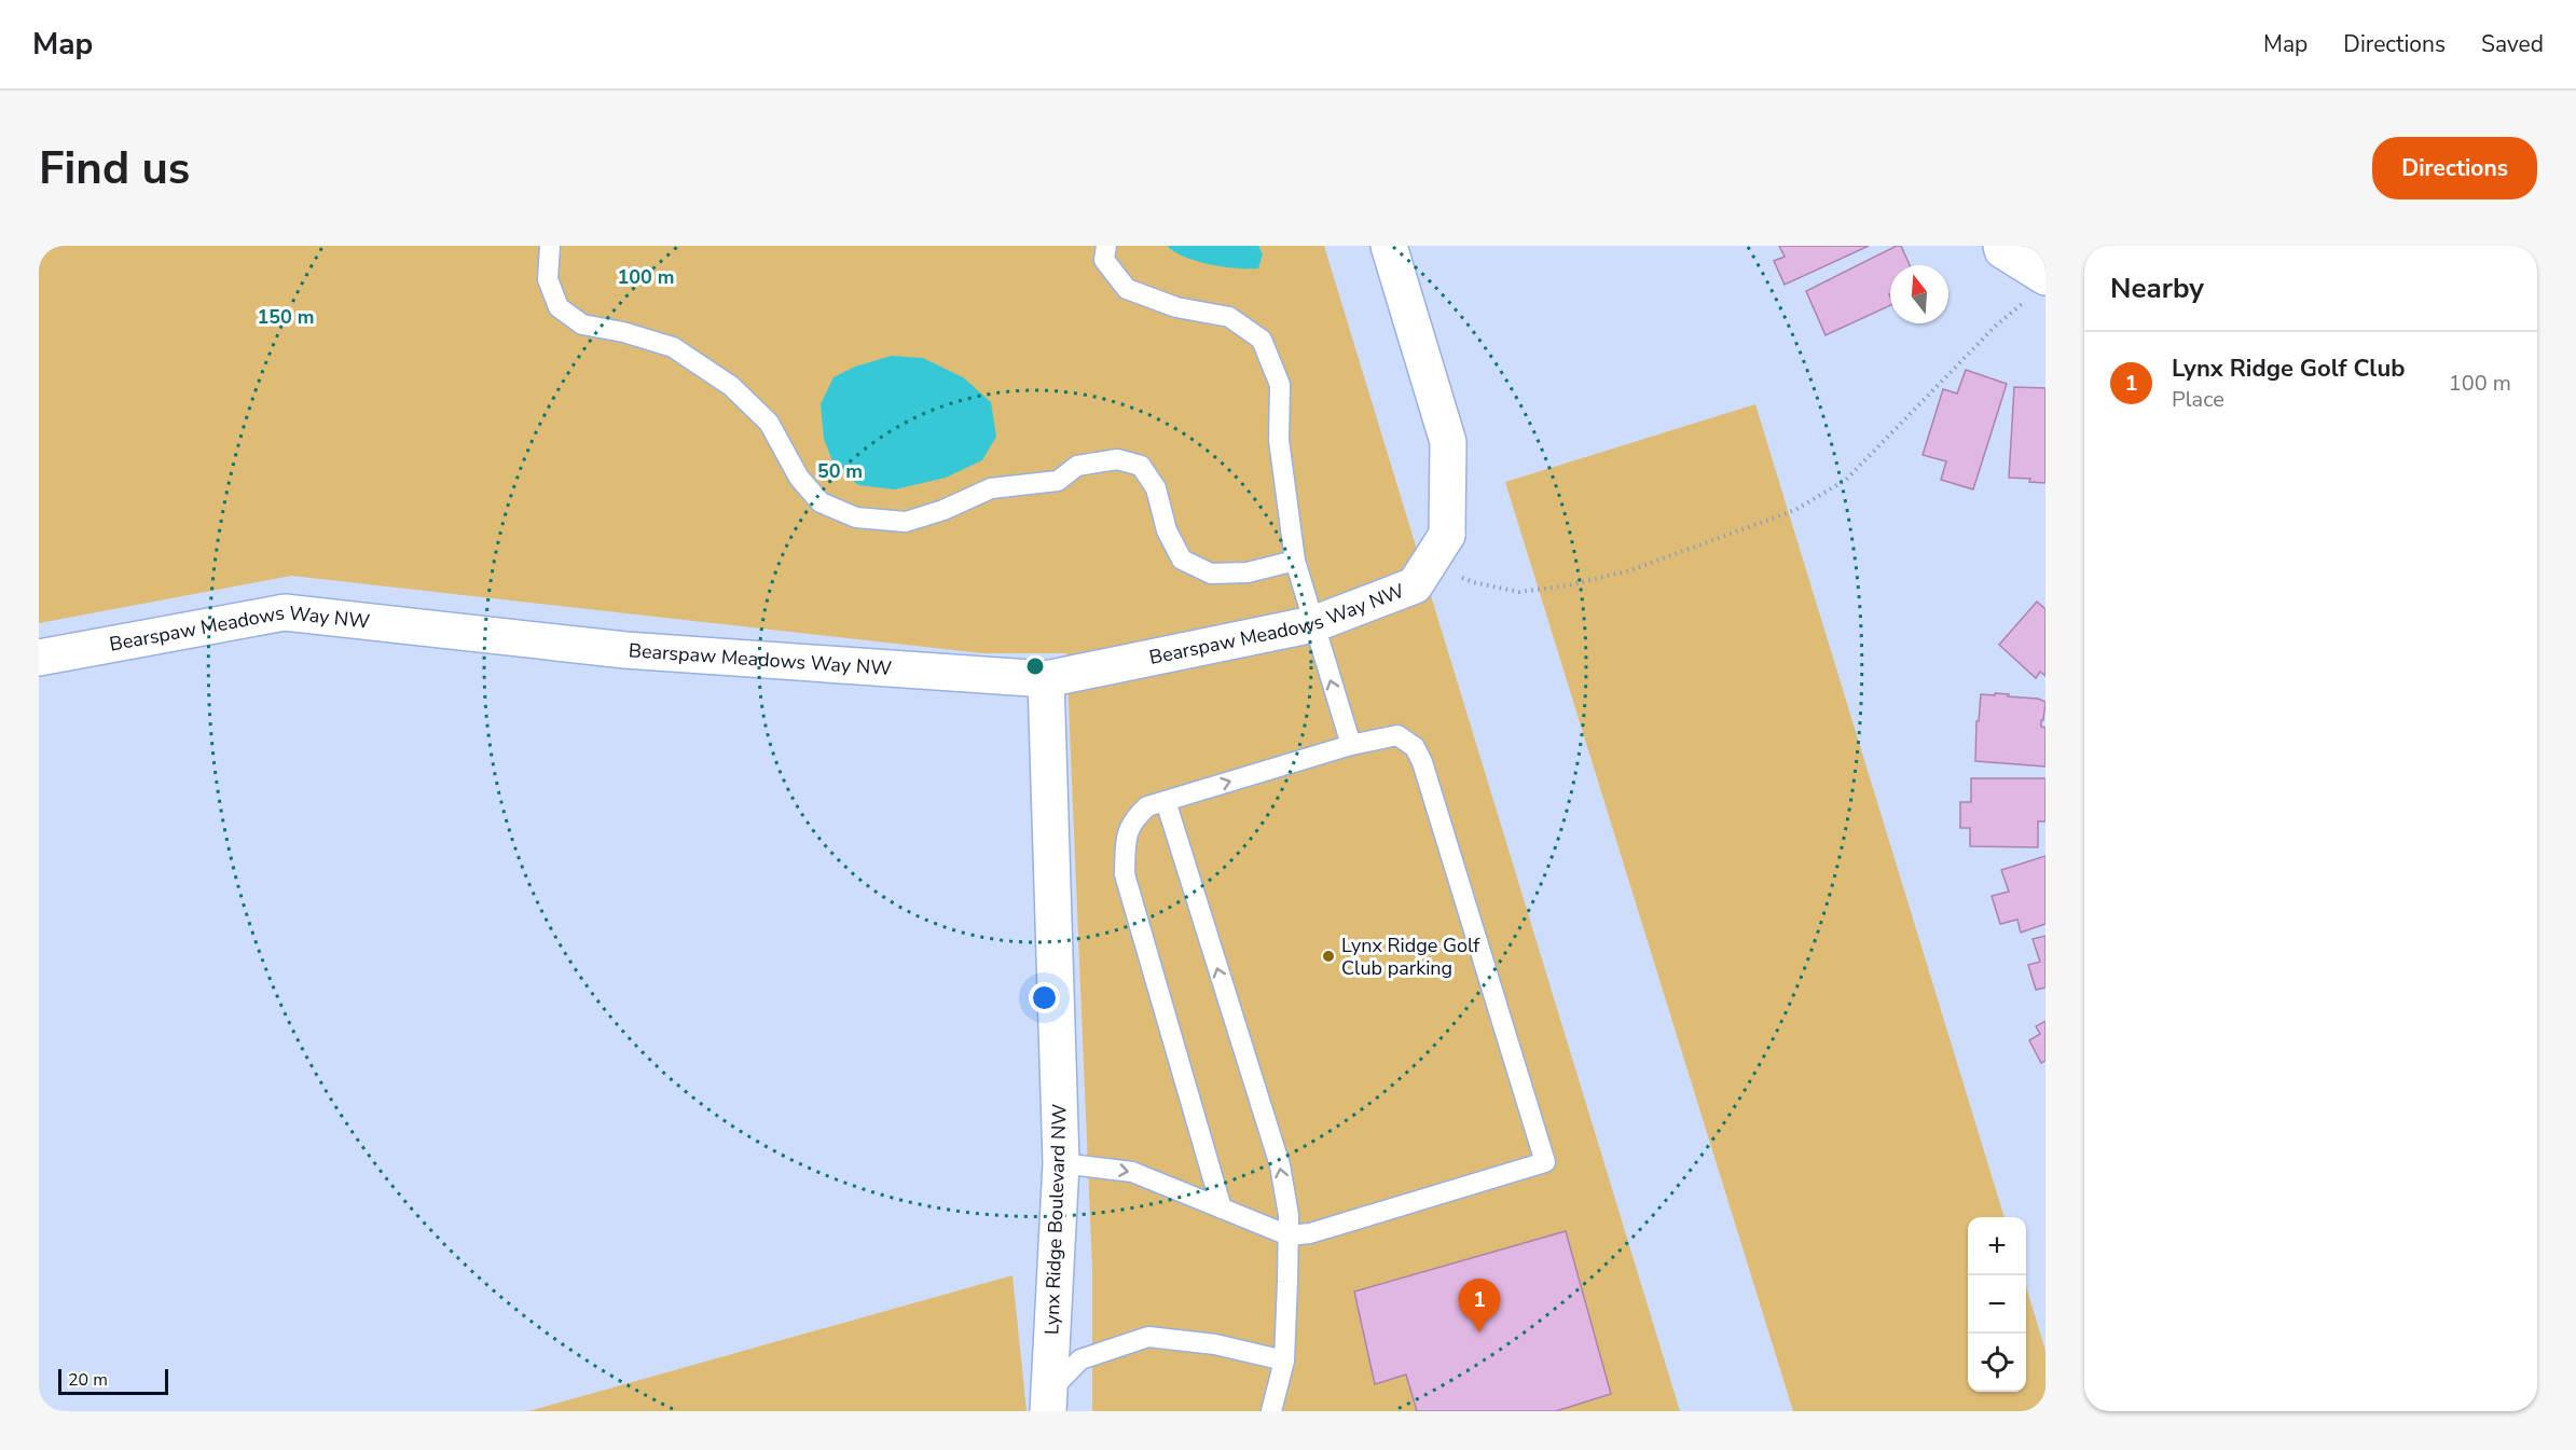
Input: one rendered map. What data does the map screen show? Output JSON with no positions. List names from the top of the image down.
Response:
{
  "streets": {
    "street": ["Bearspaw Meadows Way NW", "Lynx Ridge Boulevard NW"]
  },
  "crossings": [
    ["Bearspaw Meadows Way NW", "Lynx Ridge Boulevard NW"]
  ],
  "places": ["Lynx Ridge Golf Club parking"],
  "scale_bar": "20 m",
  "north": "top",
  "page": {
    "header": "Map",
    "nav": ["Map", "Directions", "Saved"],
    "buttons": "Directions",
    "title": "Find us",
    "heading": "Nearby",
    "list": [
      {
        "mark": "1",
        "name": "Lynx Ridge Golf Club",
        "note": "Place",
        "value": "100 m"
      }
    ],
    "map_buttons": ["+", "−"],
    "pins": "1",
    "scale": "20 m"
  },
  "rings": ["100 m", "150 m", "50 m"]
}
